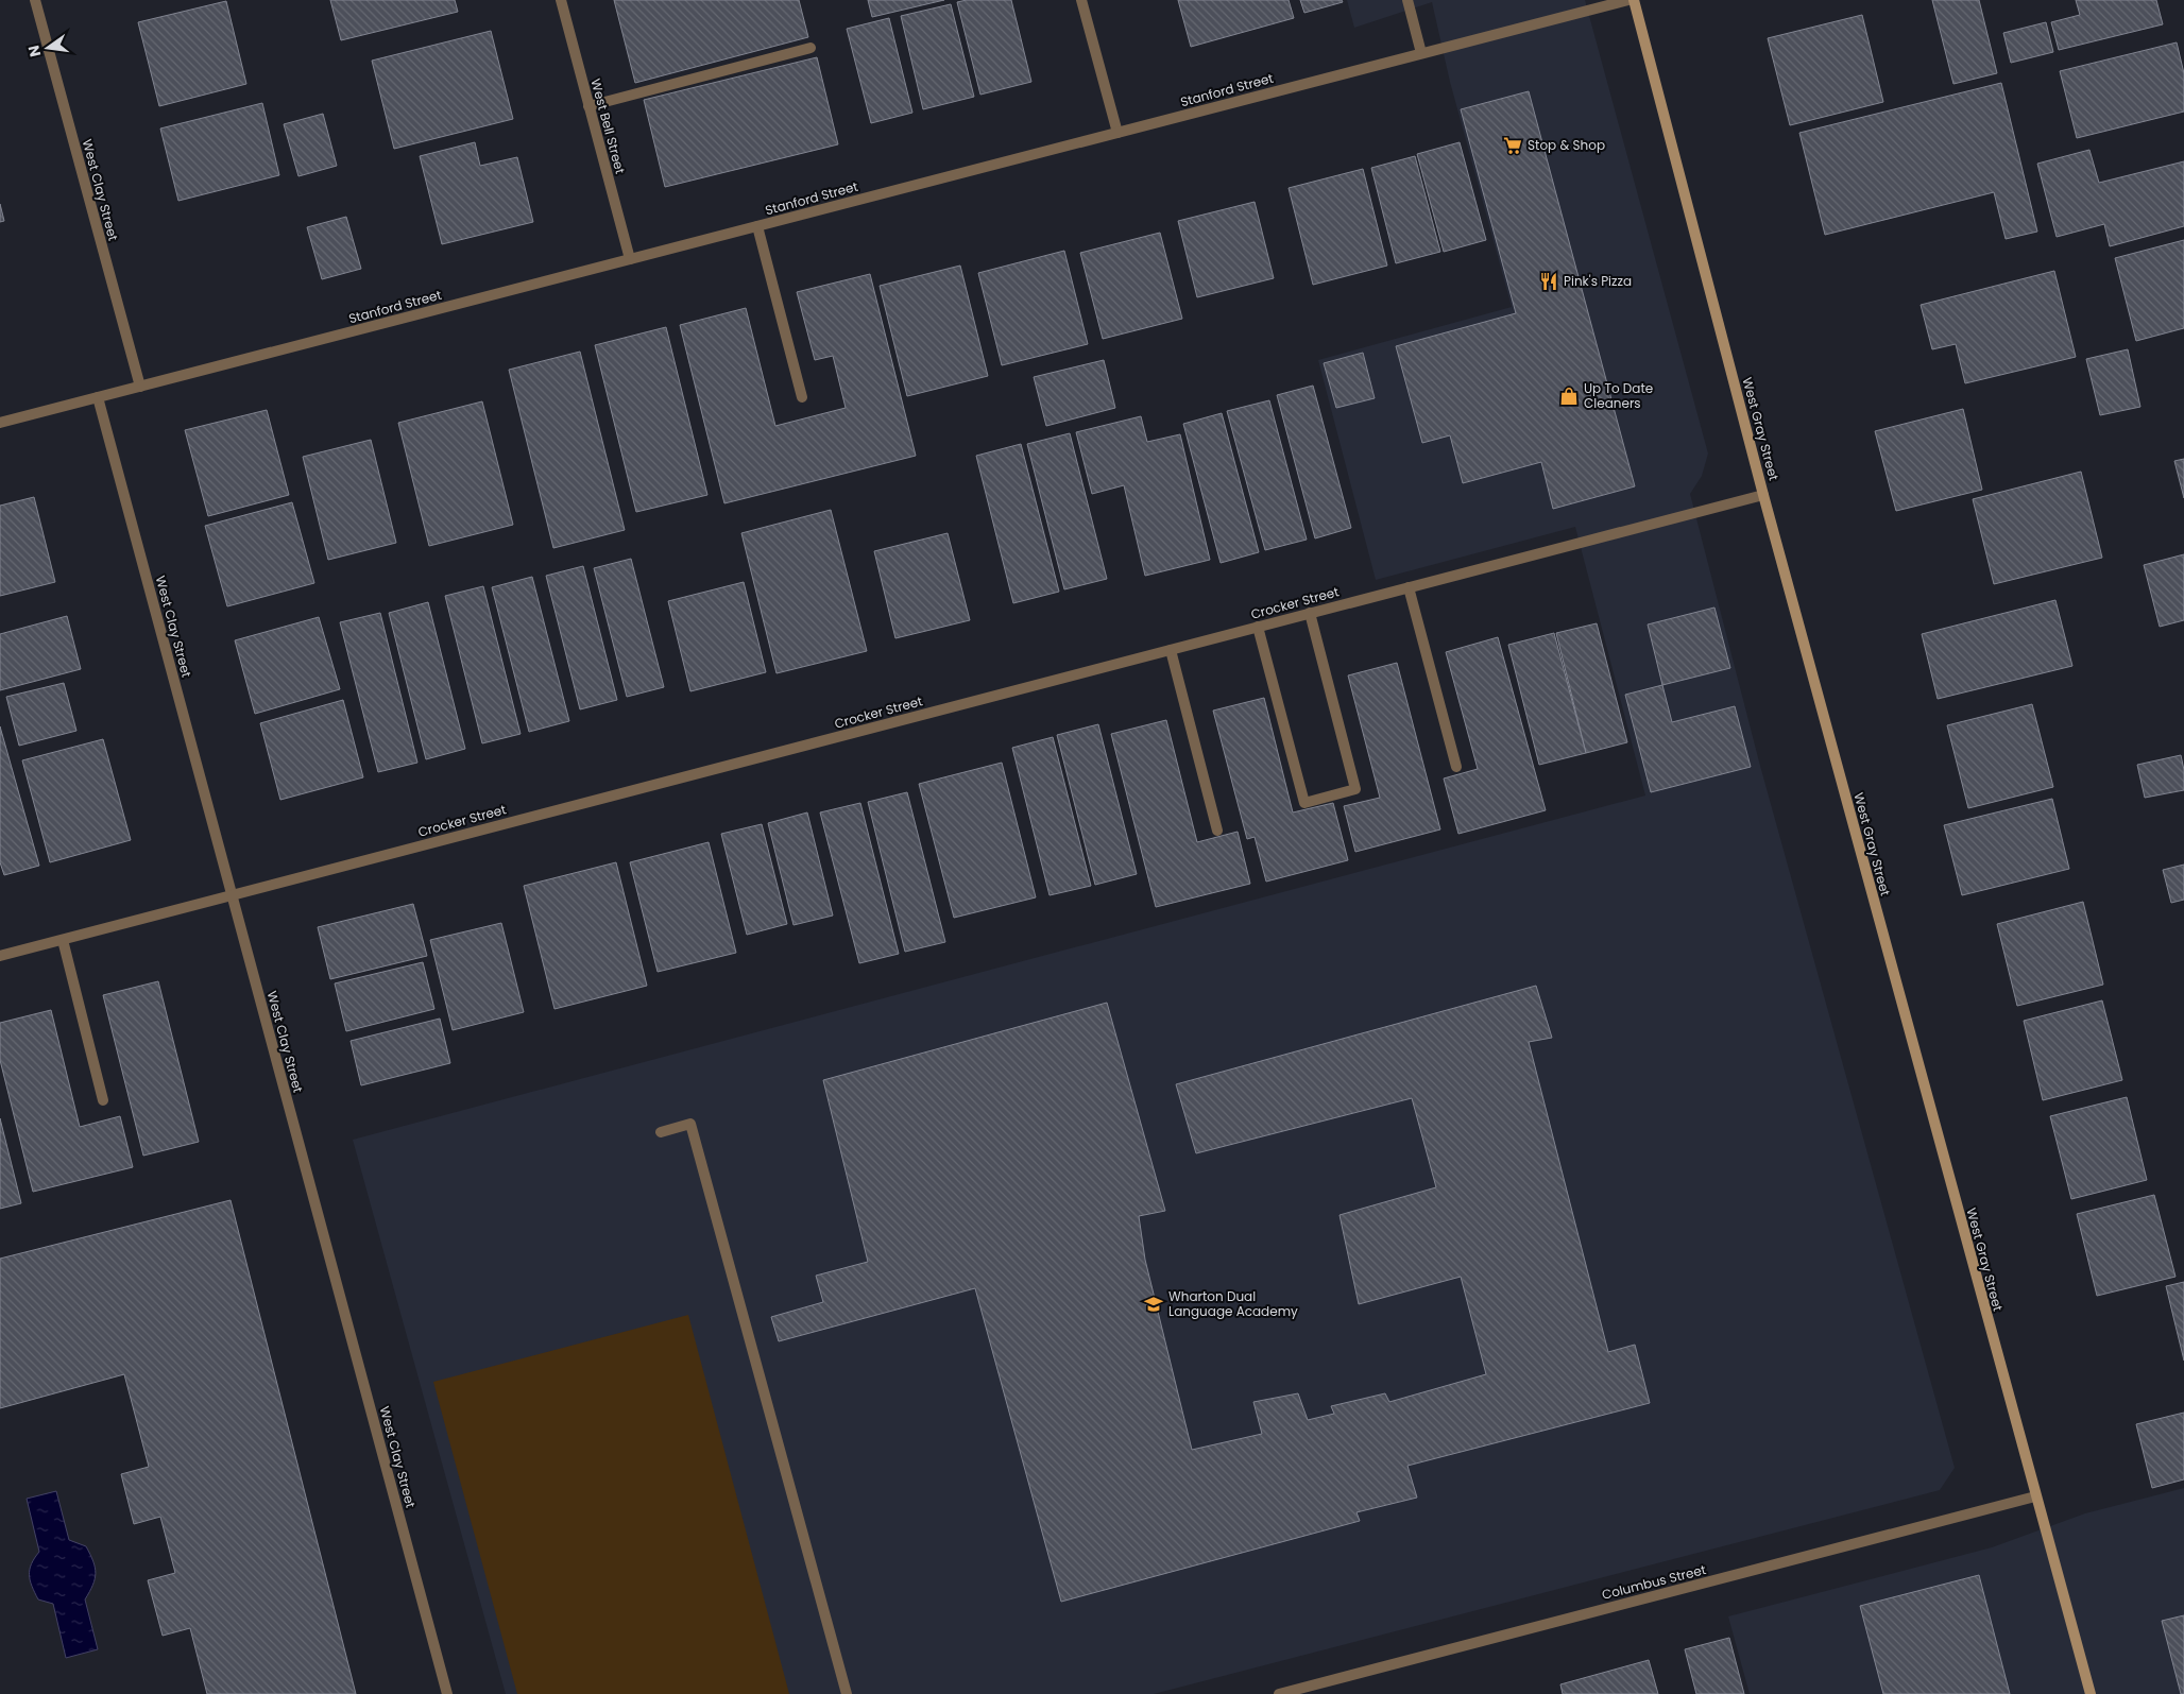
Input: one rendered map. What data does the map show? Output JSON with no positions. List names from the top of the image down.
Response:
{
  "streets": {
    "main road": ["West Gray Street"],
    "street": [
      "Stanford Street",
      "West Bell Street",
      "West Clay Street",
      "Crocker Street",
      "Columbus Street"
    ]
  },
  "crossings": [
    ["Stanford Street", "West Bell Street"],
    ["Stanford Street", "West Clay Street"],
    ["West Clay Street", "Crocker Street"],
    ["West Gray Street", "Crocker Street"],
    ["West Gray Street", "Columbus Street"]
  ],
  "places": {
    "supermarket": ["Stop & Shop"],
    "restaurant": ["Pink's Pizza"],
    "shop": ["Up To Date Cleaners"],
    "school or university": ["Wharton Dual Language Academy"]
  },
  "north": "left"
}
